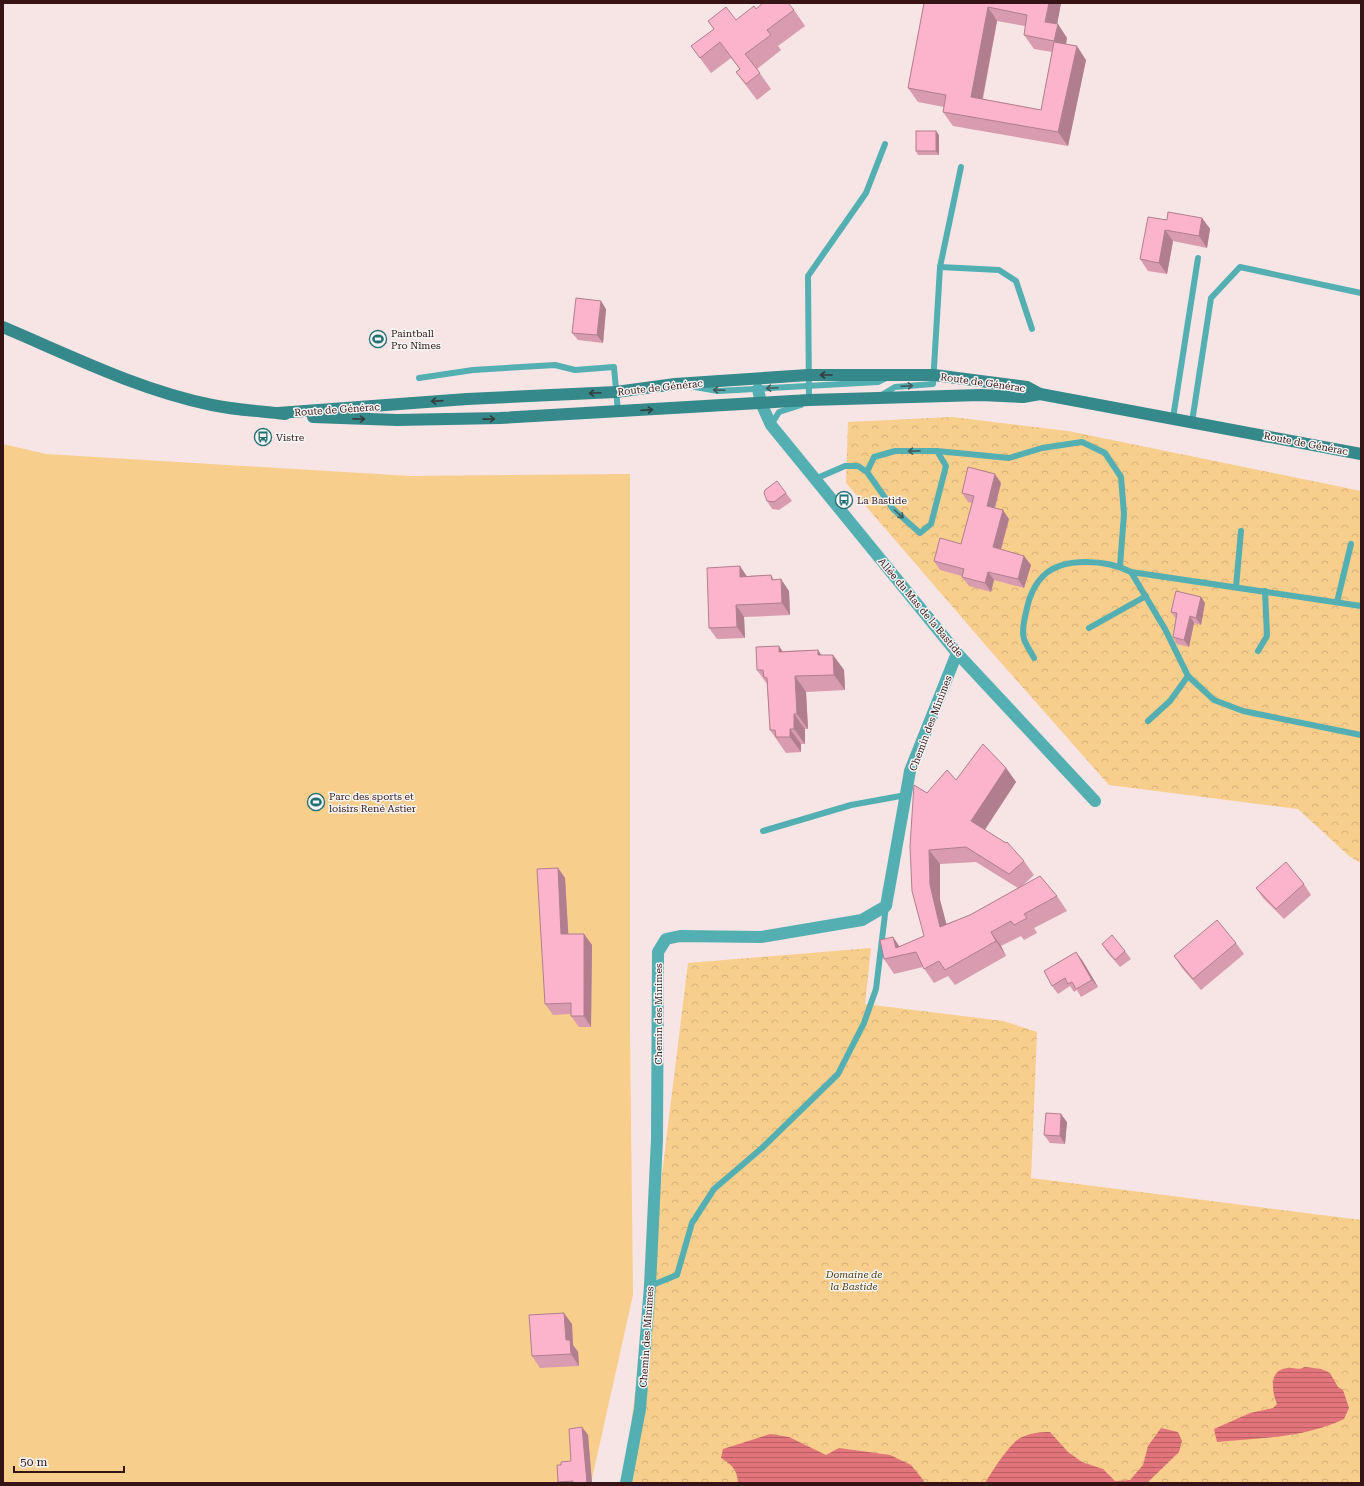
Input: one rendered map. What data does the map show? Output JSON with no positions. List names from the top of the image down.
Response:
{
  "streets": {
    "street": ["Route de Générac", "Allée du Mas de la Bastide", "Chemin des Minimes"]
  },
  "crossings": [
    ["Route de Générac", "Allée du Mas de la Bastide"],
    ["Allée du Mas de la Bastide", "Chemin des Minimes"]
  ],
  "parks": ["Domaine de la Bastide"],
  "places": {
    "sports": ["Paintball Pro Nîmes", "Parc des sports et loisirs René Astier"],
    "bus stop": ["Vistre", "La Bastide"]
  },
  "scale_bar": "50 m"
}
